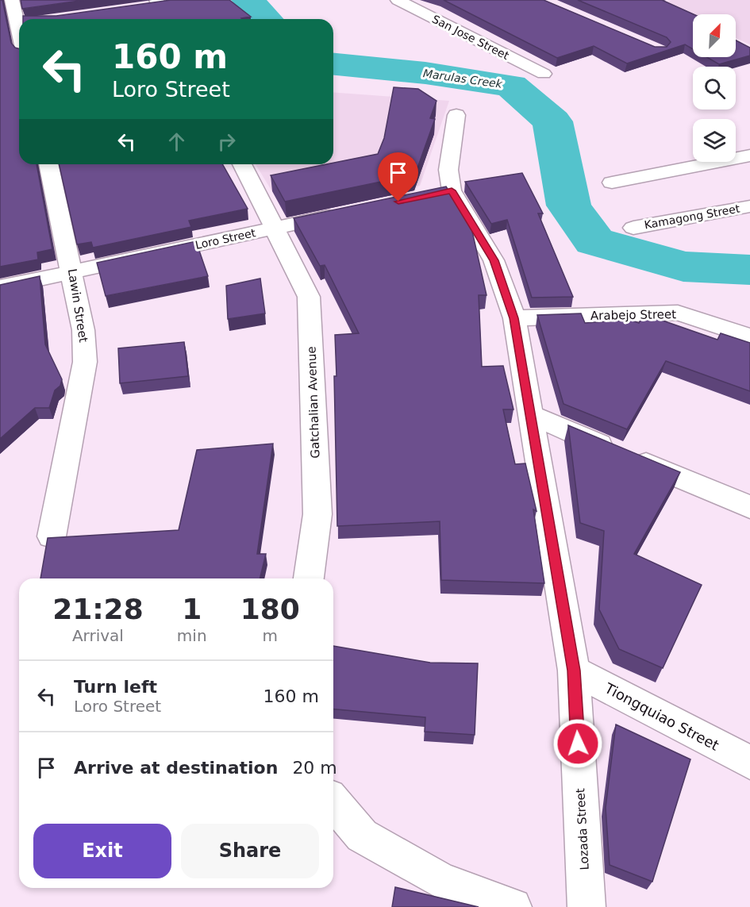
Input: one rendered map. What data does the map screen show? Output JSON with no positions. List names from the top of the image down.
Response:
{
  "streets": {
    "street": [
      "San Jose Street",
      "Kamagong Street",
      "Loro Street",
      "Lawin Street",
      "Arabejo Street",
      "Gatchalian Avenue",
      "Tiongquiao Street",
      "Lozada Street"
    ]
  },
  "crossings": [
    ["Loro Street", "Lawin Street"],
    ["Loro Street", "Gatchalian Avenue"],
    ["Arabejo Street", "Lozada Street"],
    ["Tiongquiao Street", "Lozada Street"]
  ],
  "water": ["Marulas Creek"],
  "north": "top right",
  "page": {
    "turn": ["160 m", "Loro Street"],
    "eta": [
      "21:28",
      "Arrival",
      "1",
      "min",
      "180",
      "m"
    ],
    "list": [
      {
        "name": "Turn left",
        "note": "Loro Street",
        "value": "160 m"
      },
      {
        "name": "Arrive at destination",
        "value": "20 m"
      }
    ],
    "buttons": ["Exit", "Share"]
  }
}
